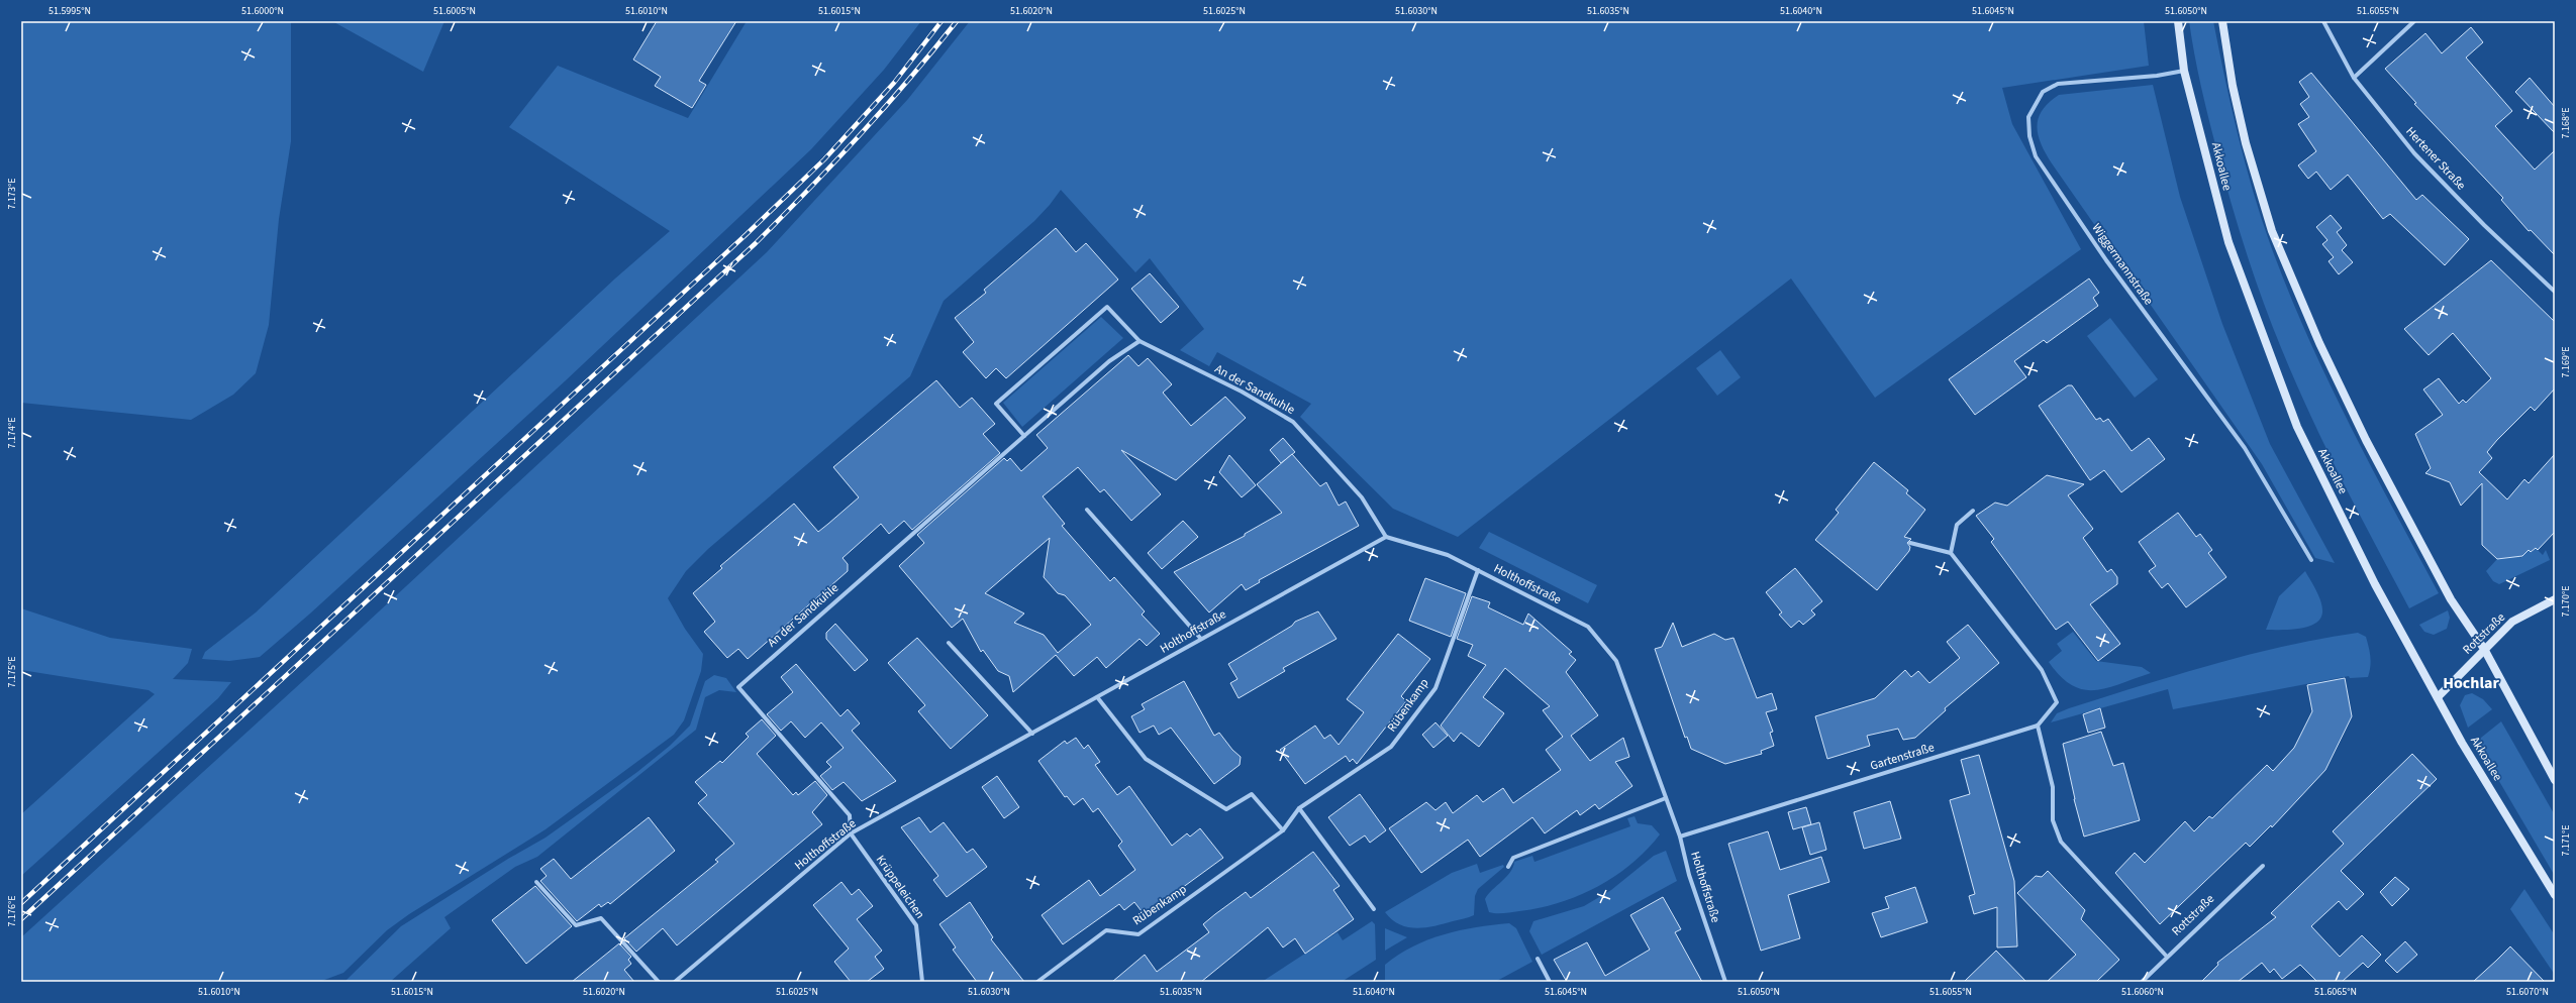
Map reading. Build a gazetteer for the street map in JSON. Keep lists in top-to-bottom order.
{
  "streets": {
    "main road": ["Akkoallee", "Rottstraße"],
    "street": [
      "Hertener Straße",
      "Wiggermannstraße",
      "An der Sandkuhle",
      "Holthoffstraße",
      "Rübenkamp",
      "Gartenstraße",
      "Krüppeleichen"
    ]
  },
  "crossings": [
    ["Akkoallee", "Wiggermannstraße"],
    ["Akkoallee", "Rottstraße"],
    ["An der Sandkuhle", "Holthoffstraße"],
    ["An der Sandkuhle", "Krüppeleichen"],
    ["Holthoffstraße", "Rübenkamp"],
    ["Holthoffstraße", "Gartenstraße"],
    ["Holthoffstraße", "Krüppeleichen"]
  ],
  "districts": ["Hochlar"],
  "coordinates": [
    "51.5995°N",
    "51.6000°N",
    "51.6005°N",
    "51.6010°N",
    "51.6015°N",
    "51.6020°N",
    "51.6025°N",
    "51.6030°N",
    "51.6035°N",
    "51.6040°N",
    "51.6045°N",
    "51.6050°N",
    "51.6055°N",
    "7.168°E",
    "7.173°E",
    "7.169°E",
    "7.174°E",
    "7.170°E",
    "7.175°E",
    "7.171°E",
    "7.176°E",
    "51.6060°N",
    "51.6065°N",
    "51.6070°N"
  ]
}
